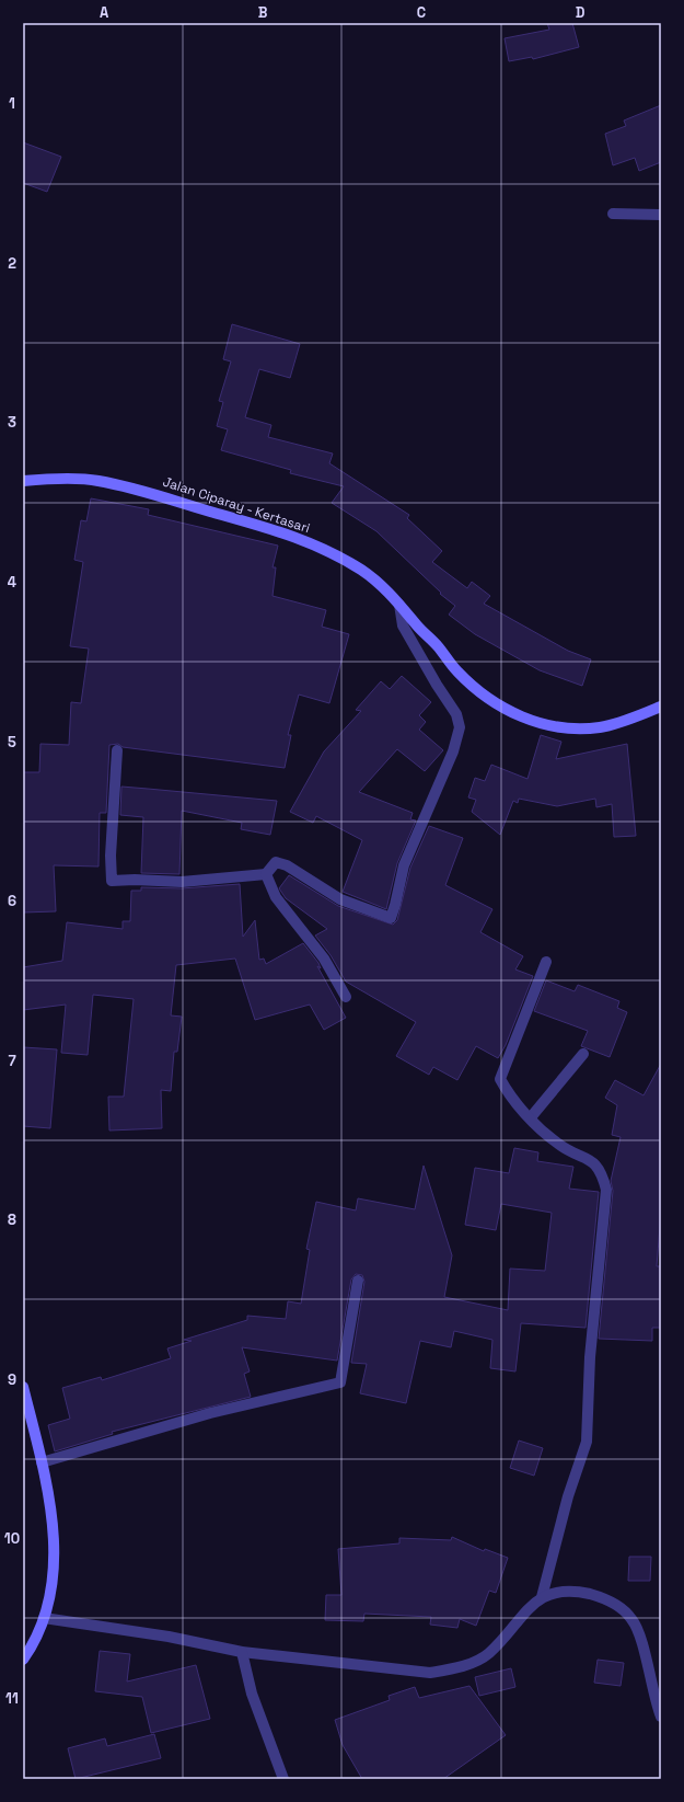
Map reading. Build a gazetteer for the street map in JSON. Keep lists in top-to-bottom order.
{
  "streets": {
    "main road": ["Jalan Ciparay - Kertasari"]
  },
  "grid": {
    "columns": [
      "A",
      "B",
      "C",
      "D"
    ],
    "rows": [
      "1",
      "2",
      "3",
      "4",
      "5",
      "6",
      "7",
      "8",
      "9",
      "10",
      "11"
    ]
  }
}
